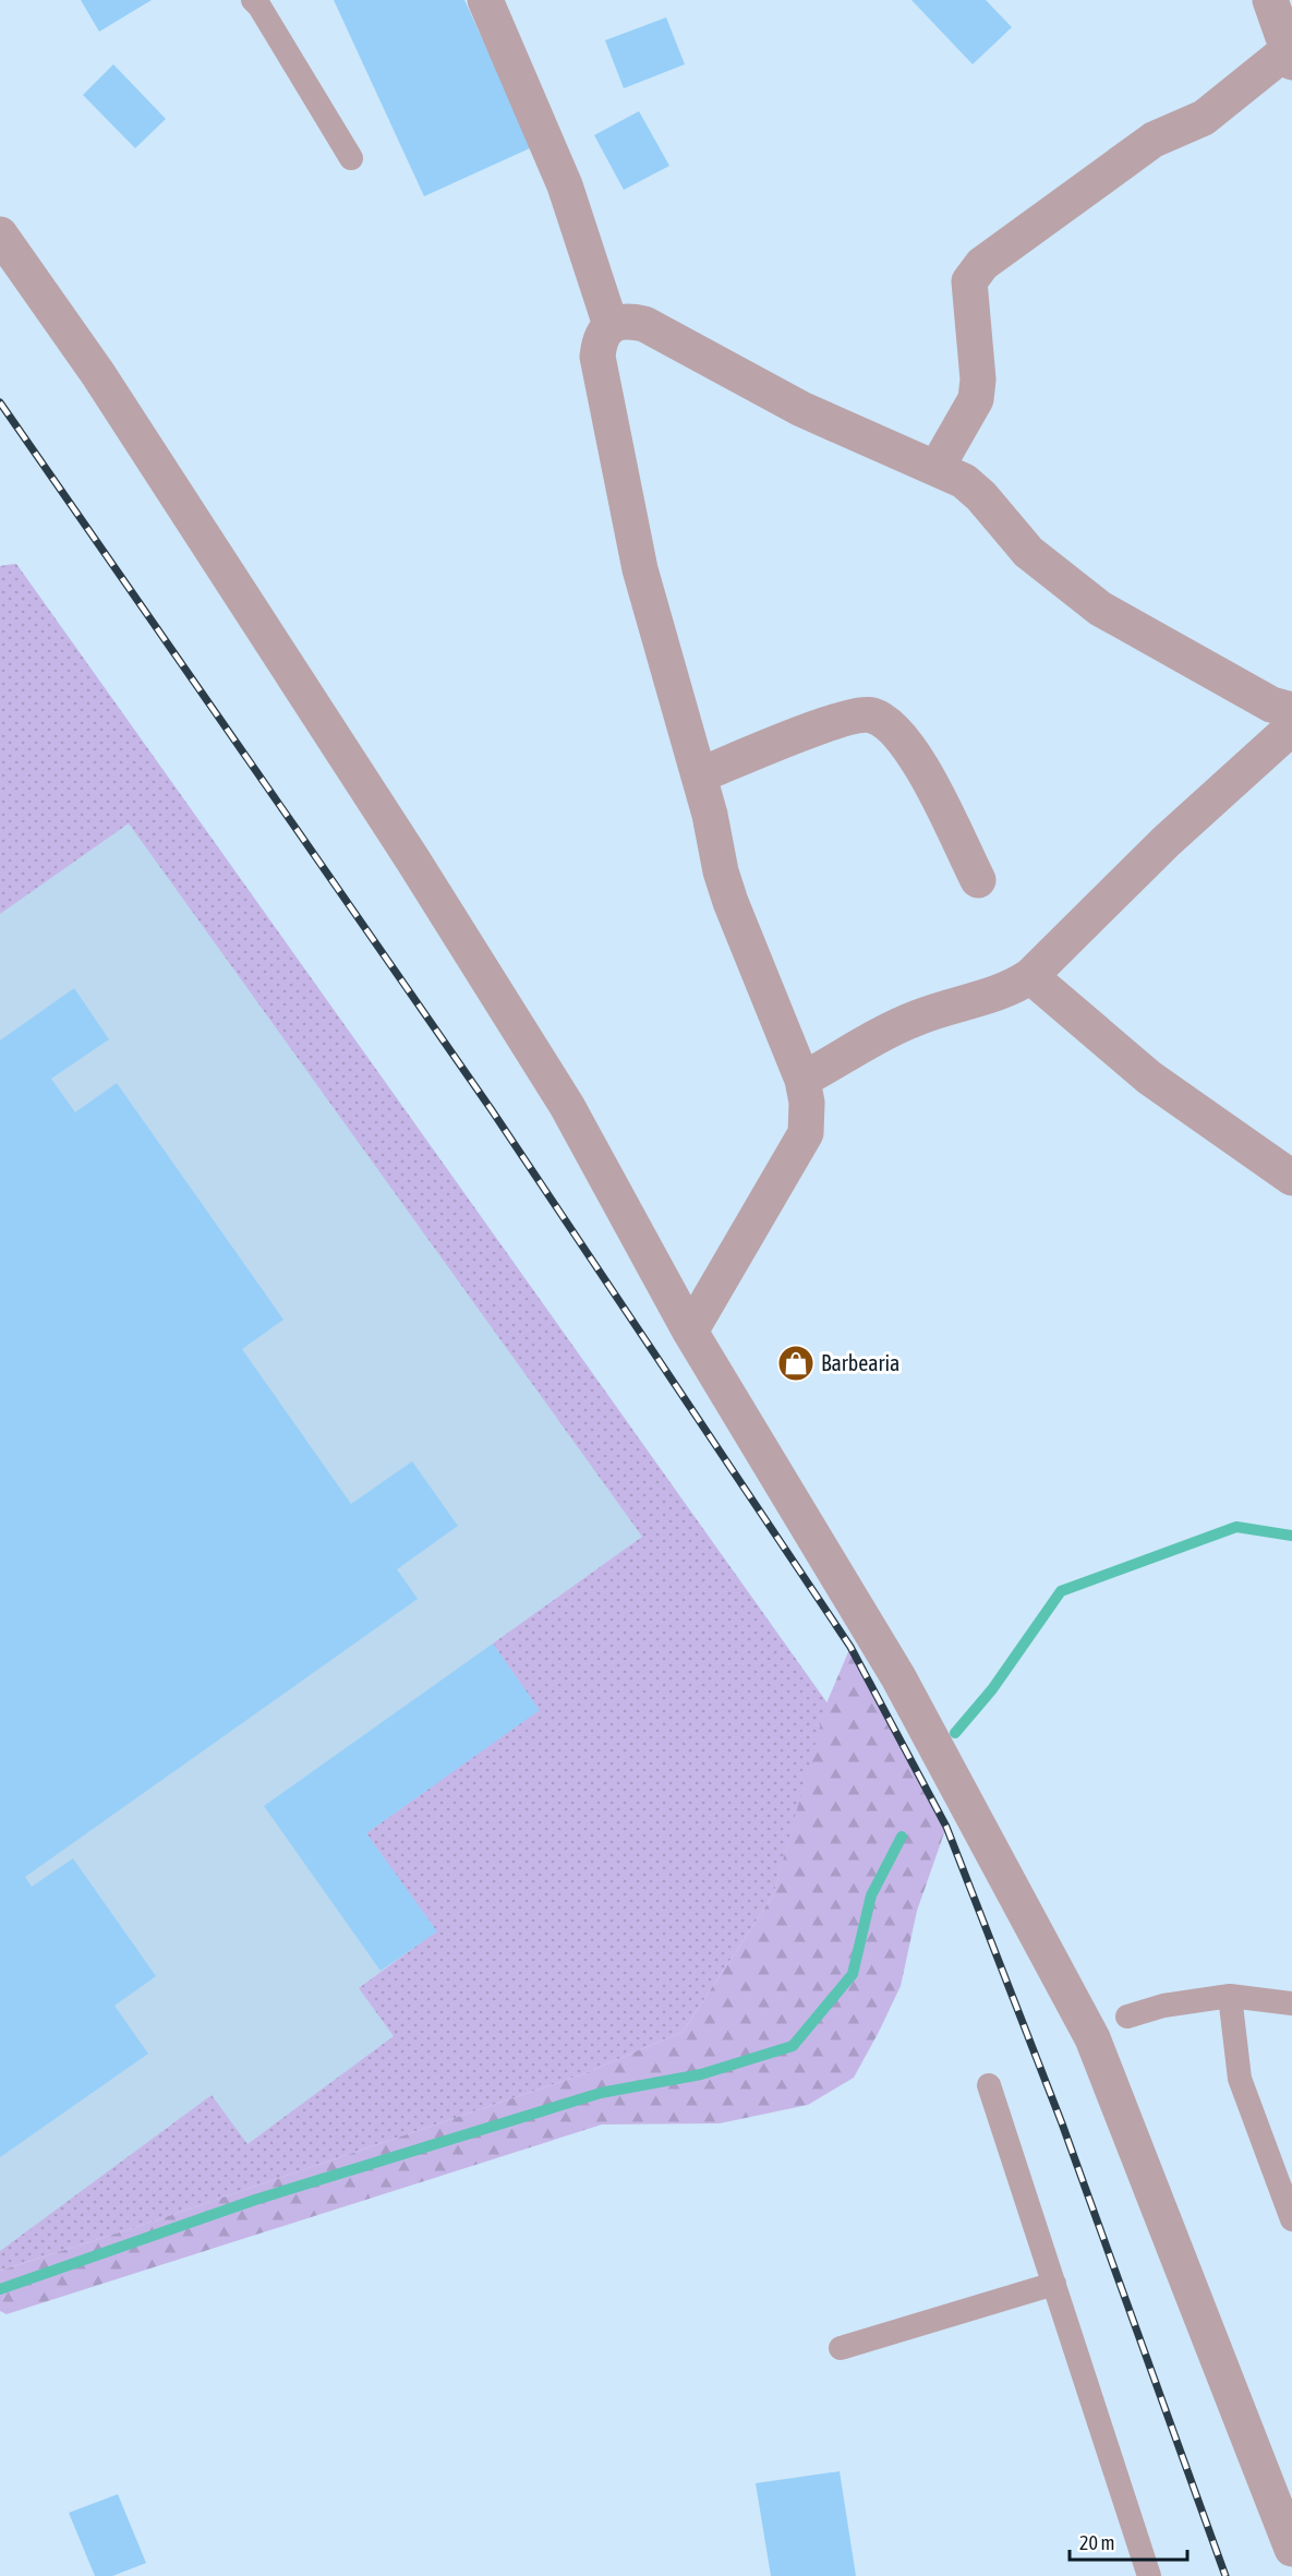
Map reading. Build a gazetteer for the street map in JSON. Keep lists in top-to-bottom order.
{
  "places": {
    "shop": ["Barbearia"]
  },
  "scale_bar": "20 m"
}
